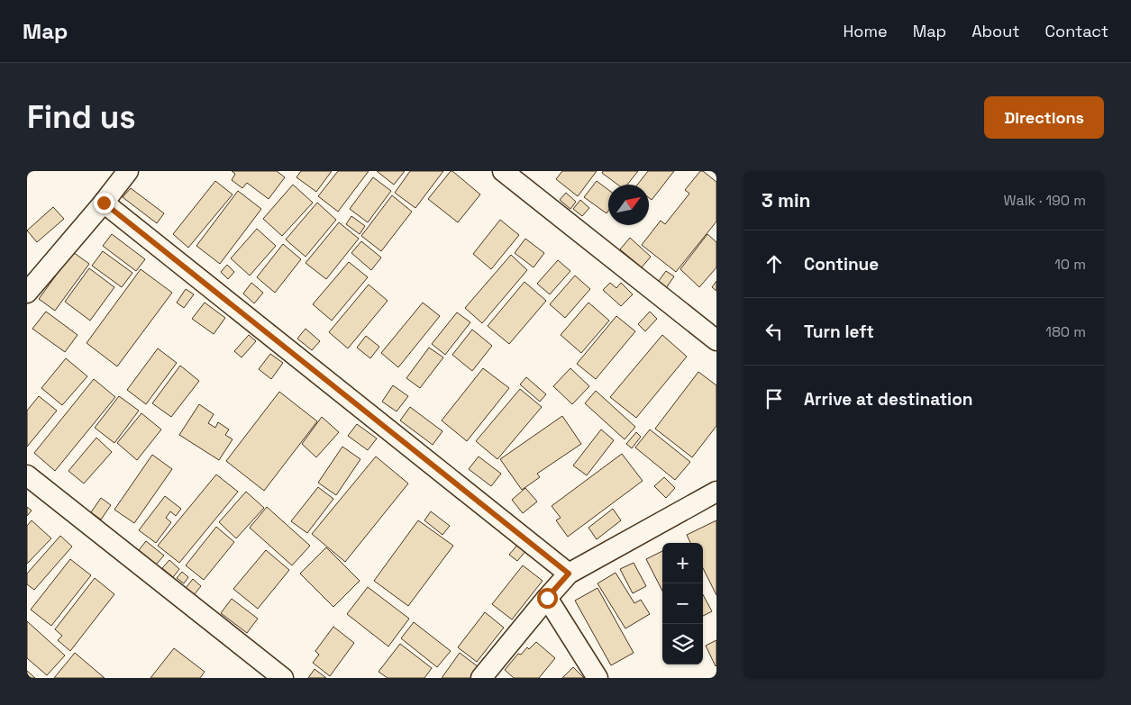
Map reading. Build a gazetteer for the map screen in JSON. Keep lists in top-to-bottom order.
{
  "north": "top right",
  "page": {
    "header": "Map",
    "nav": [
      "Home",
      "Map",
      "About",
      "Contact"
    ],
    "buttons": "Directions",
    "title": "Find us",
    "heading": ["3 min", "Walk · 190 m"],
    "list": [
      ["Continue", "10 m"],
      ["Turn left", "180 m"],
      "Arrive at destination"
    ],
    "map_buttons": ["+", "−"]
  }
}
